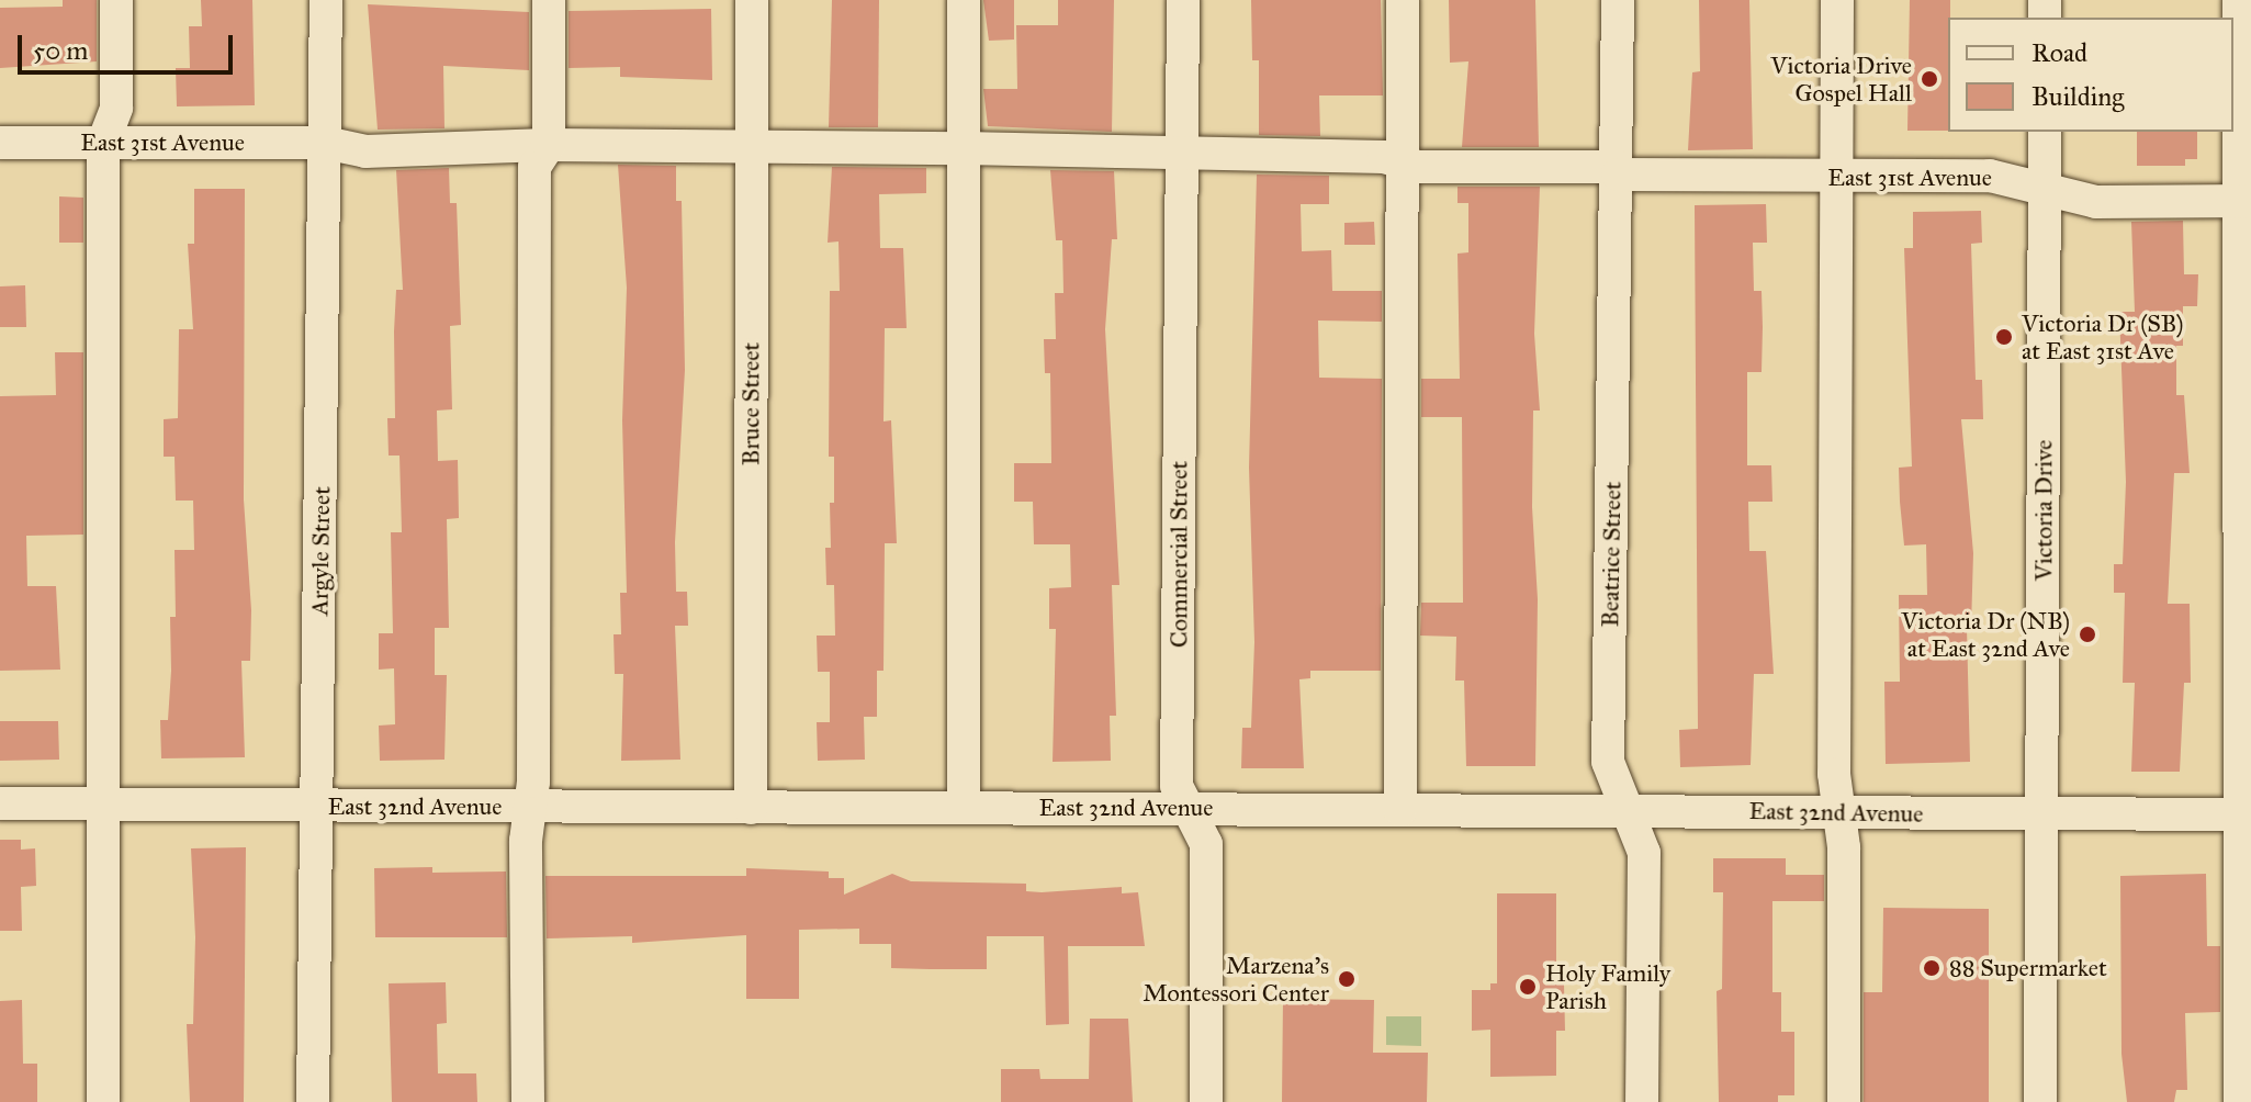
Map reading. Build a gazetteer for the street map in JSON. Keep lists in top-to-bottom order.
{
  "streets": {
    "street": [
      "East 31st Avenue",
      "Bruce Street",
      "Victoria Drive",
      "Argyle Street",
      "Commercial Street",
      "Beatrice Street",
      "East 32nd Avenue"
    ]
  },
  "crossings": [
    ["East 31st Avenue", "Bruce Street"],
    ["East 31st Avenue", "Victoria Drive"],
    ["East 31st Avenue", "Argyle Street"],
    ["East 31st Avenue", "Commercial Street"],
    ["East 31st Avenue", "Beatrice Street"],
    ["Bruce Street", "East 32nd Avenue"],
    ["Victoria Drive", "East 32nd Avenue"],
    ["Argyle Street", "East 32nd Avenue"],
    ["Commercial Street", "East 32nd Avenue"],
    ["Beatrice Street", "East 32nd Avenue"]
  ],
  "places": [
    "Victoria Drive Gospel Hall",
    "Victoria Dr (SB) at East 31st Ave",
    "Victoria Dr (NB) at East 32nd Ave",
    "88 Supermarket",
    "Marzena's Montessori Center",
    "Holy Family Parish"
  ],
  "legend": ["Road", "Building"],
  "scale_bar": "50 m"
}
